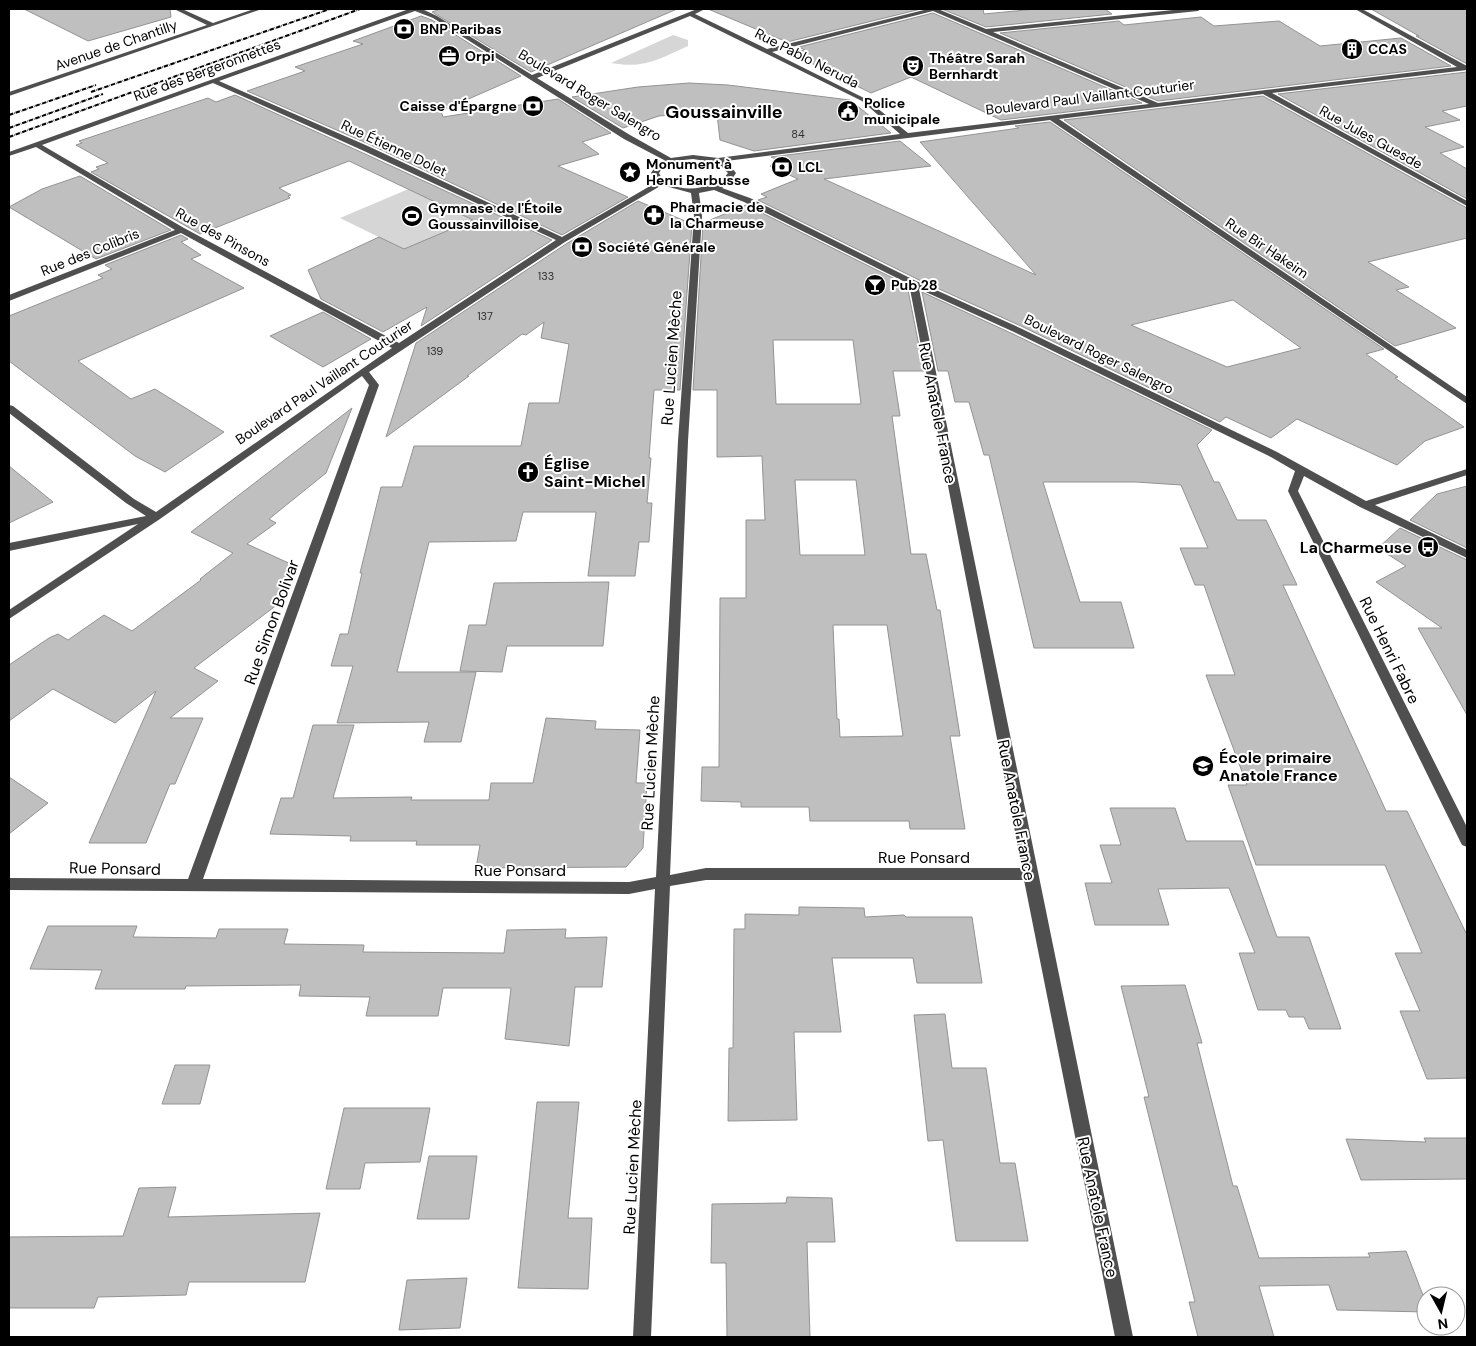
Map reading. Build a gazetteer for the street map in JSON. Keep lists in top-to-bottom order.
{
  "streets": {
    "street": [
      "Avenue de Chantilly",
      "Rue Pablo Neruda",
      "Rue des Bergeronnettes",
      "Boulevard Roger Salengro",
      "Boulevard Paul Vaillant Couturier",
      "Rue Jules Guesde",
      "Rue Étienne Dolet",
      "Rue des Pinsons",
      "Rue Bir Hakeim",
      "Rue des Colibris",
      "Rue Lucien Mèche",
      "Rue Anatole France",
      "Rue Simon Bolivar",
      "Rue Henri Fabre",
      "Rue Ponsard"
    ]
  },
  "crossings": [
    ["Rue Pablo Neruda", "Boulevard Paul Vaillant Couturier"],
    ["Rue des Bergeronnettes", "Boulevard Roger Salengro"],
    ["Rue des Bergeronnettes", "Rue Étienne Dolet"],
    ["Rue des Bergeronnettes", "Rue des Pinsons"],
    ["Boulevard Roger Salengro", "Boulevard Paul Vaillant Couturier"],
    ["Boulevard Roger Salengro", "Rue Anatole France"],
    ["Boulevard Roger Salengro", "Rue Henri Fabre"],
    ["Boulevard Paul Vaillant Couturier", "Rue Jules Guesde"],
    ["Boulevard Paul Vaillant Couturier", "Rue Étienne Dolet"],
    ["Boulevard Paul Vaillant Couturier", "Rue des Pinsons"],
    ["Boulevard Paul Vaillant Couturier", "Rue Bir Hakeim"],
    ["Boulevard Paul Vaillant Couturier", "Rue Simon Bolivar"],
    ["Rue des Pinsons", "Rue des Colibris"],
    ["Rue Lucien Mèche", "Rue Ponsard"],
    ["Rue Anatole France", "Rue Ponsard"],
    ["Rue Simon Bolivar", "Rue Ponsard"]
  ],
  "districts": ["Goussainville"],
  "places": {
    "bank": [
      "BNP Paribas",
      "Caisse d'Épargne",
      "LCL",
      "Société Générale"
    ],
    "building": ["CCAS"],
    "office": ["Orpi"],
    "theatre": ["Théâtre Sarah Bernhardt"],
    "public building": ["Police municipale"],
    "place": ["Monument à Henri Barbusse"],
    "pharmacy": ["Pharmacie de la Charmeuse"],
    "sports": ["Gymnase de l'Étoile Goussainvilloise"],
    "bar": ["Pub 28"],
    "church": ["Église Saint-Michel"],
    "bus stop": ["La Charmeuse"],
    "school or university": ["École primaire Anatole France"]
  },
  "house_numbers": [
    "84",
    "133",
    "137",
    "139"
  ],
  "north": "bottom"
}
